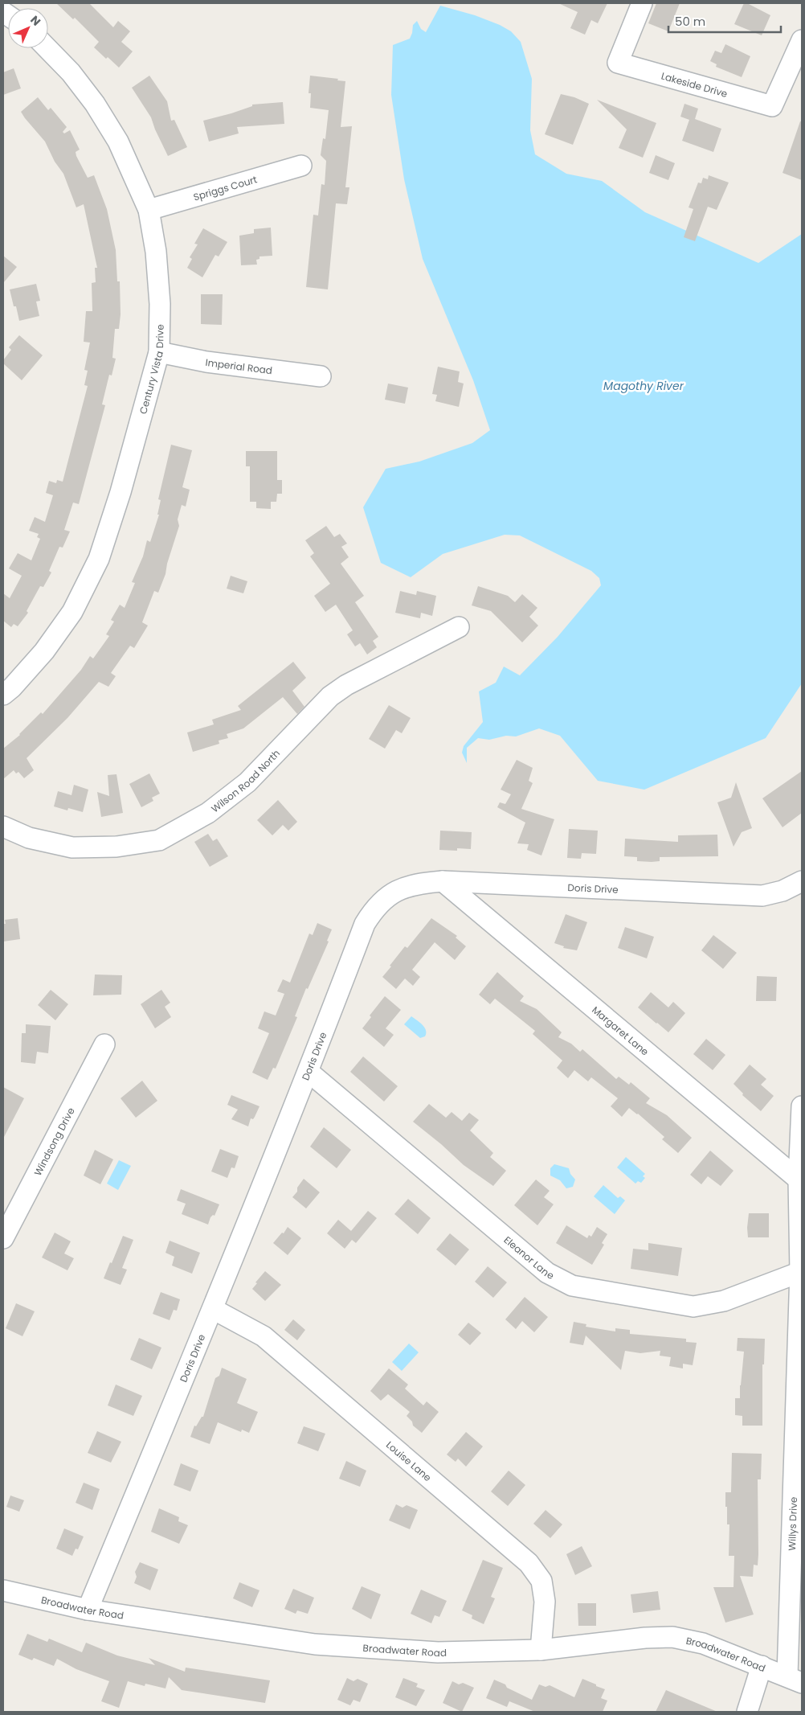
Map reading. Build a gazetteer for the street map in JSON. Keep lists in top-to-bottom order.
{
  "streets": {
    "street": [
      "Lakeside Drive",
      "Spriggs Court",
      "Imperial Road",
      "Century Vista Drive",
      "Wilson Road North",
      "Doris Drive",
      "Margaret Lane",
      "Windsong Drive",
      "Eleanor Lane",
      "Louise Lane",
      "Willys Drive",
      "Broadwater Road"
    ]
  },
  "crossings": [
    ["Spriggs Court", "Century Vista Drive"],
    ["Imperial Road", "Century Vista Drive"],
    ["Doris Drive", "Margaret Lane"],
    ["Doris Drive", "Eleanor Lane"],
    ["Doris Drive", "Louise Lane"],
    ["Doris Drive", "Broadwater Road"],
    ["Margaret Lane", "Willys Drive"],
    ["Eleanor Lane", "Willys Drive"],
    ["Louise Lane", "Broadwater Road"],
    ["Willys Drive", "Broadwater Road"]
  ],
  "water": ["Magothy River"],
  "scale_bar": "50 m",
  "north": "top right"
}
